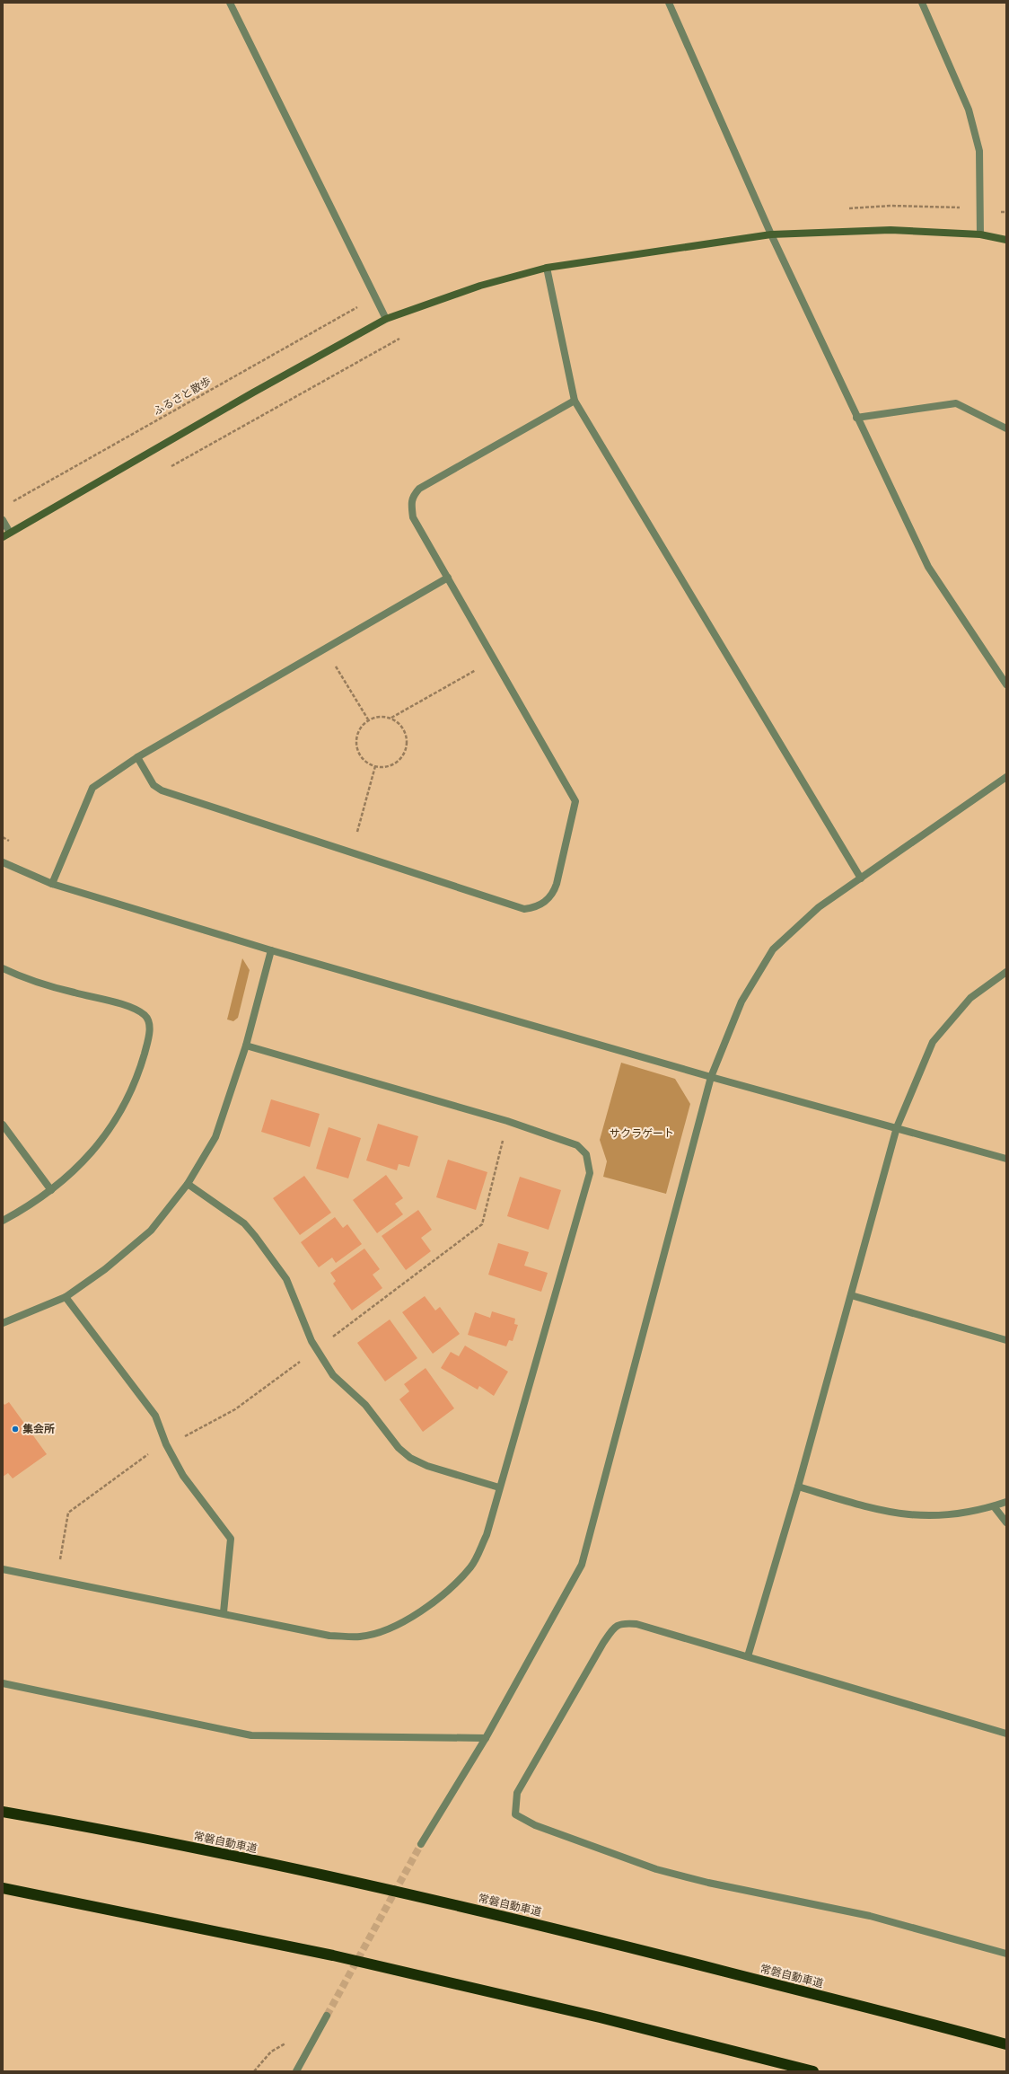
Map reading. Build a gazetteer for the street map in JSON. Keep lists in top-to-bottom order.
{
  "streets": {
    "highway": ["常磐自動車道"],
    "path": ["ふるさと散歩"]
  },
  "parks": ["サクラゲート"],
  "places": ["集会所"]
}
